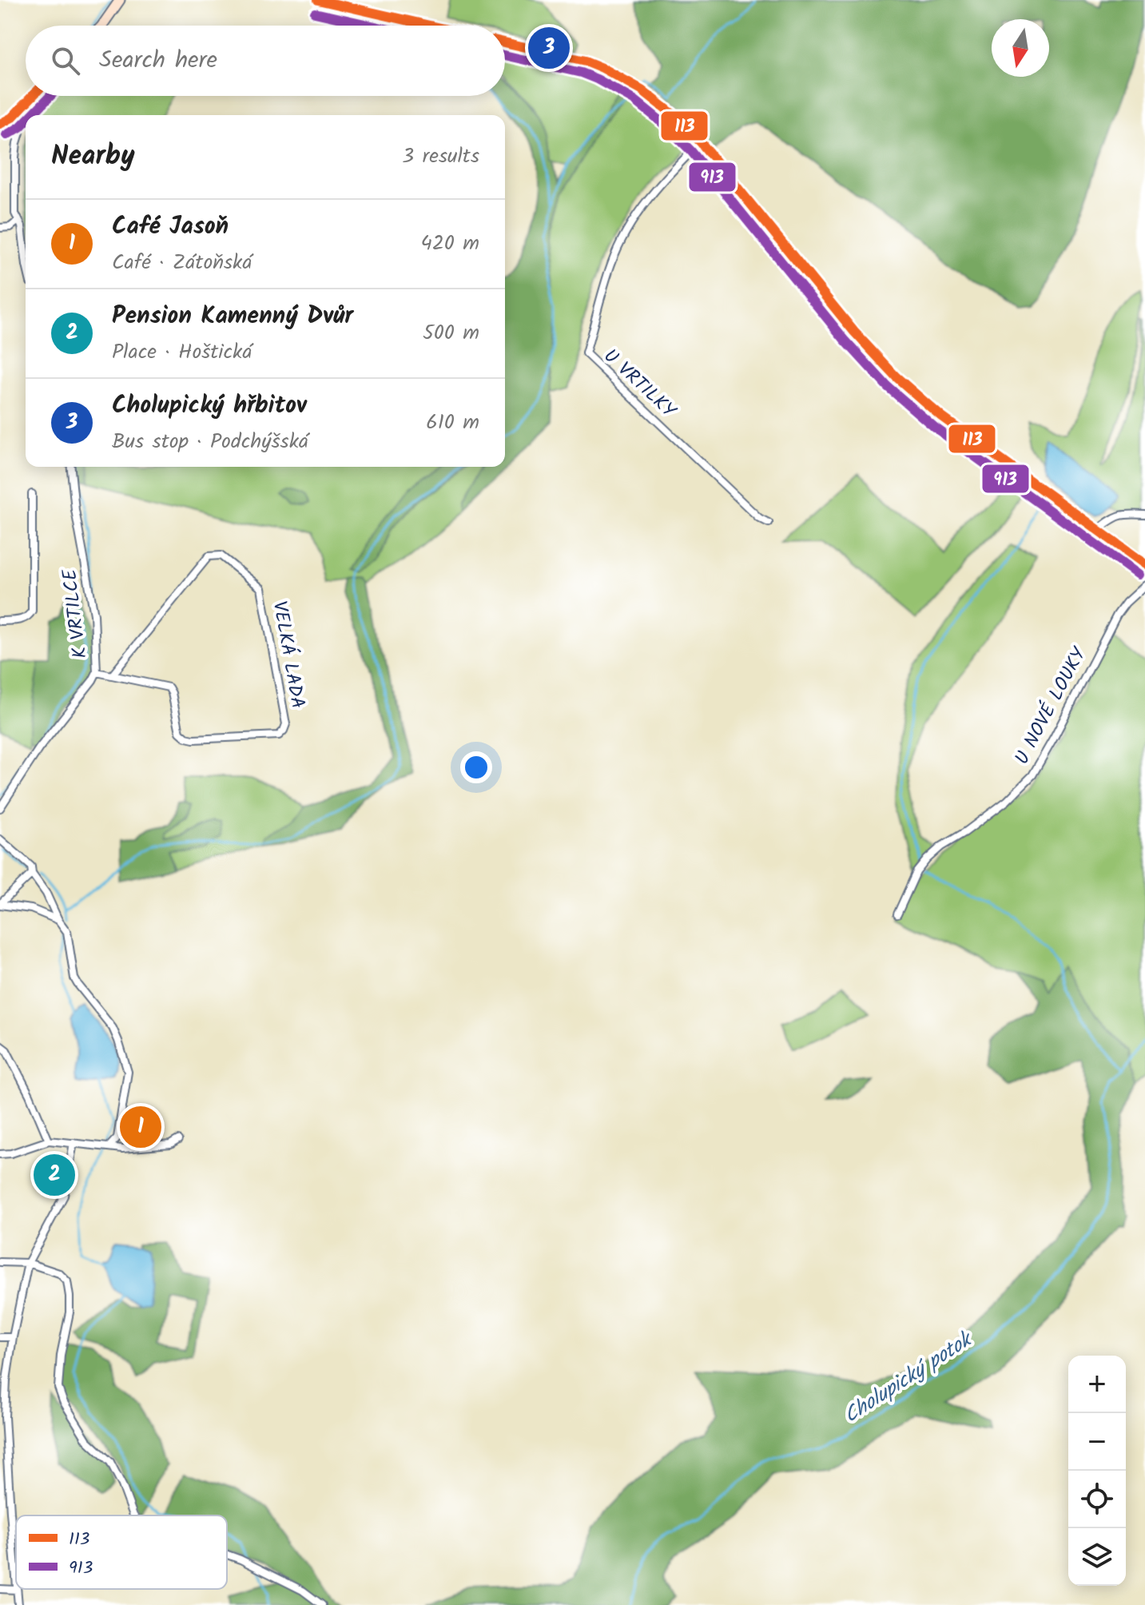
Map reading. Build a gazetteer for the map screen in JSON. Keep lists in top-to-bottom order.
{
  "streets": {
    "street": [
      "U VRTILKY",
      "K VRTILCE",
      "VELKÁ LADA",
      "U NOVÉ LOUKY"
    ]
  },
  "crossings": [
    ["K VRTILCE", "VELKÁ LADA"]
  ],
  "water": ["Cholupický potok"],
  "lines": ["transit line 113", "transit line 913"],
  "legend": ["113", "913"],
  "north": "bottom",
  "page": {
    "pins": ["3", "1", "2"],
    "search": "Search here",
    "heading": ["Nearby", "3 results"],
    "list": [
      {
        "mark": "1",
        "name": "Café Jasoň",
        "note": "Café · Zátoňská",
        "value": "420 m"
      },
      {
        "mark": "2",
        "name": "Pension Kamenný Dvůr",
        "note": "Place · Hoštická",
        "value": "500 m"
      },
      {
        "mark": "3",
        "name": "Cholupický hřbitov",
        "note": "Bus stop · Podchýšská",
        "value": "610 m"
      }
    ],
    "map_buttons": ["+", "−"]
  }
}
